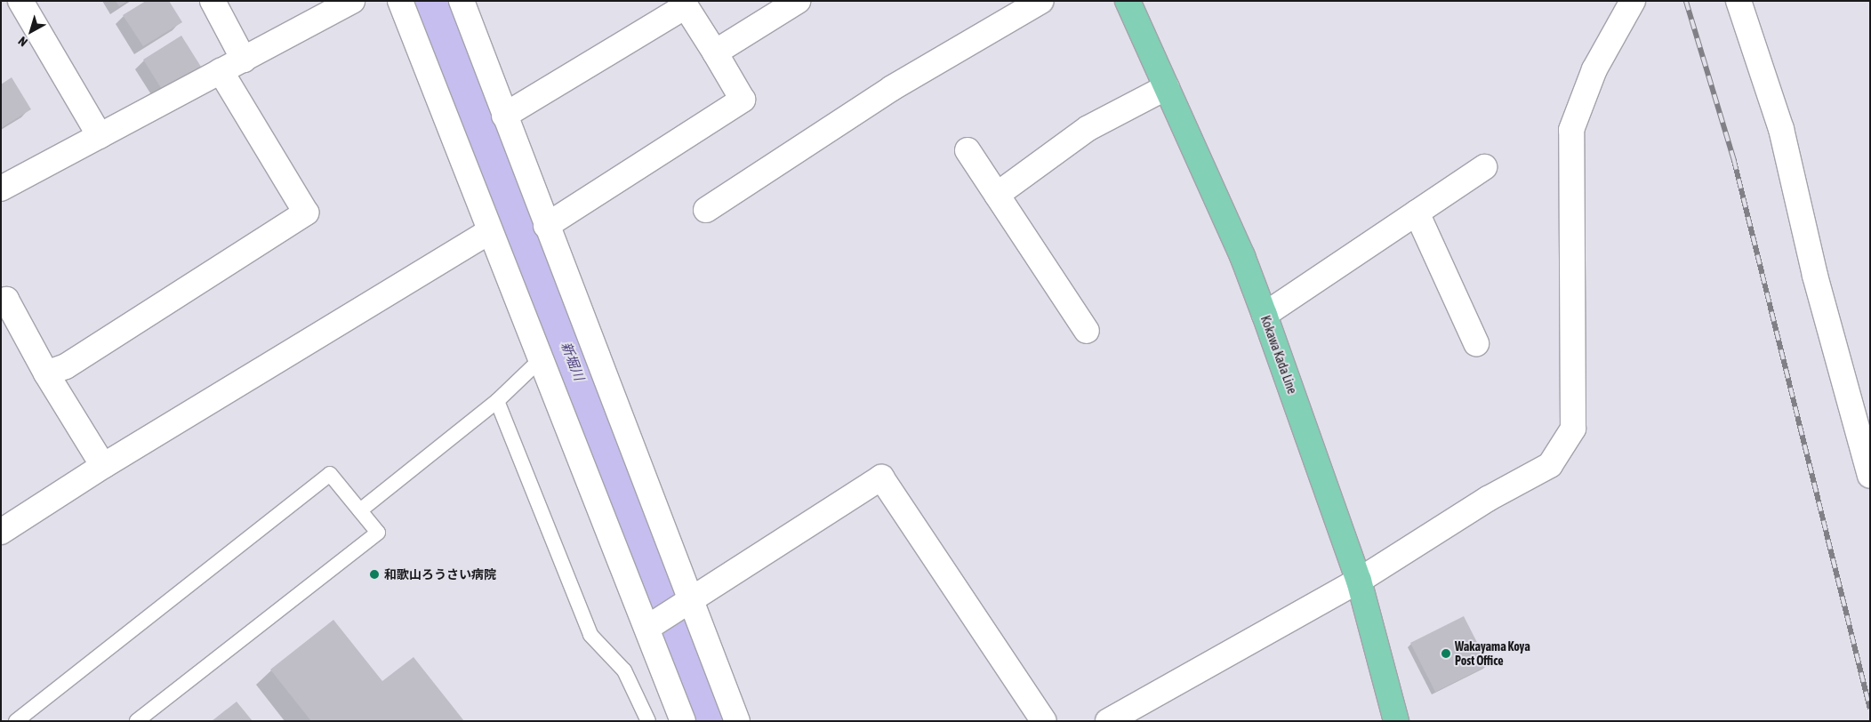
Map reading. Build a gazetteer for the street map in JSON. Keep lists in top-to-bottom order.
{
  "streets": {
    "main road": ["Kokawa Kada Line"]
  },
  "water": ["新堀川"],
  "places": ["和歌山ろうさい病院", "Wakayama Koya Post Office"],
  "north": "bottom left"
}
